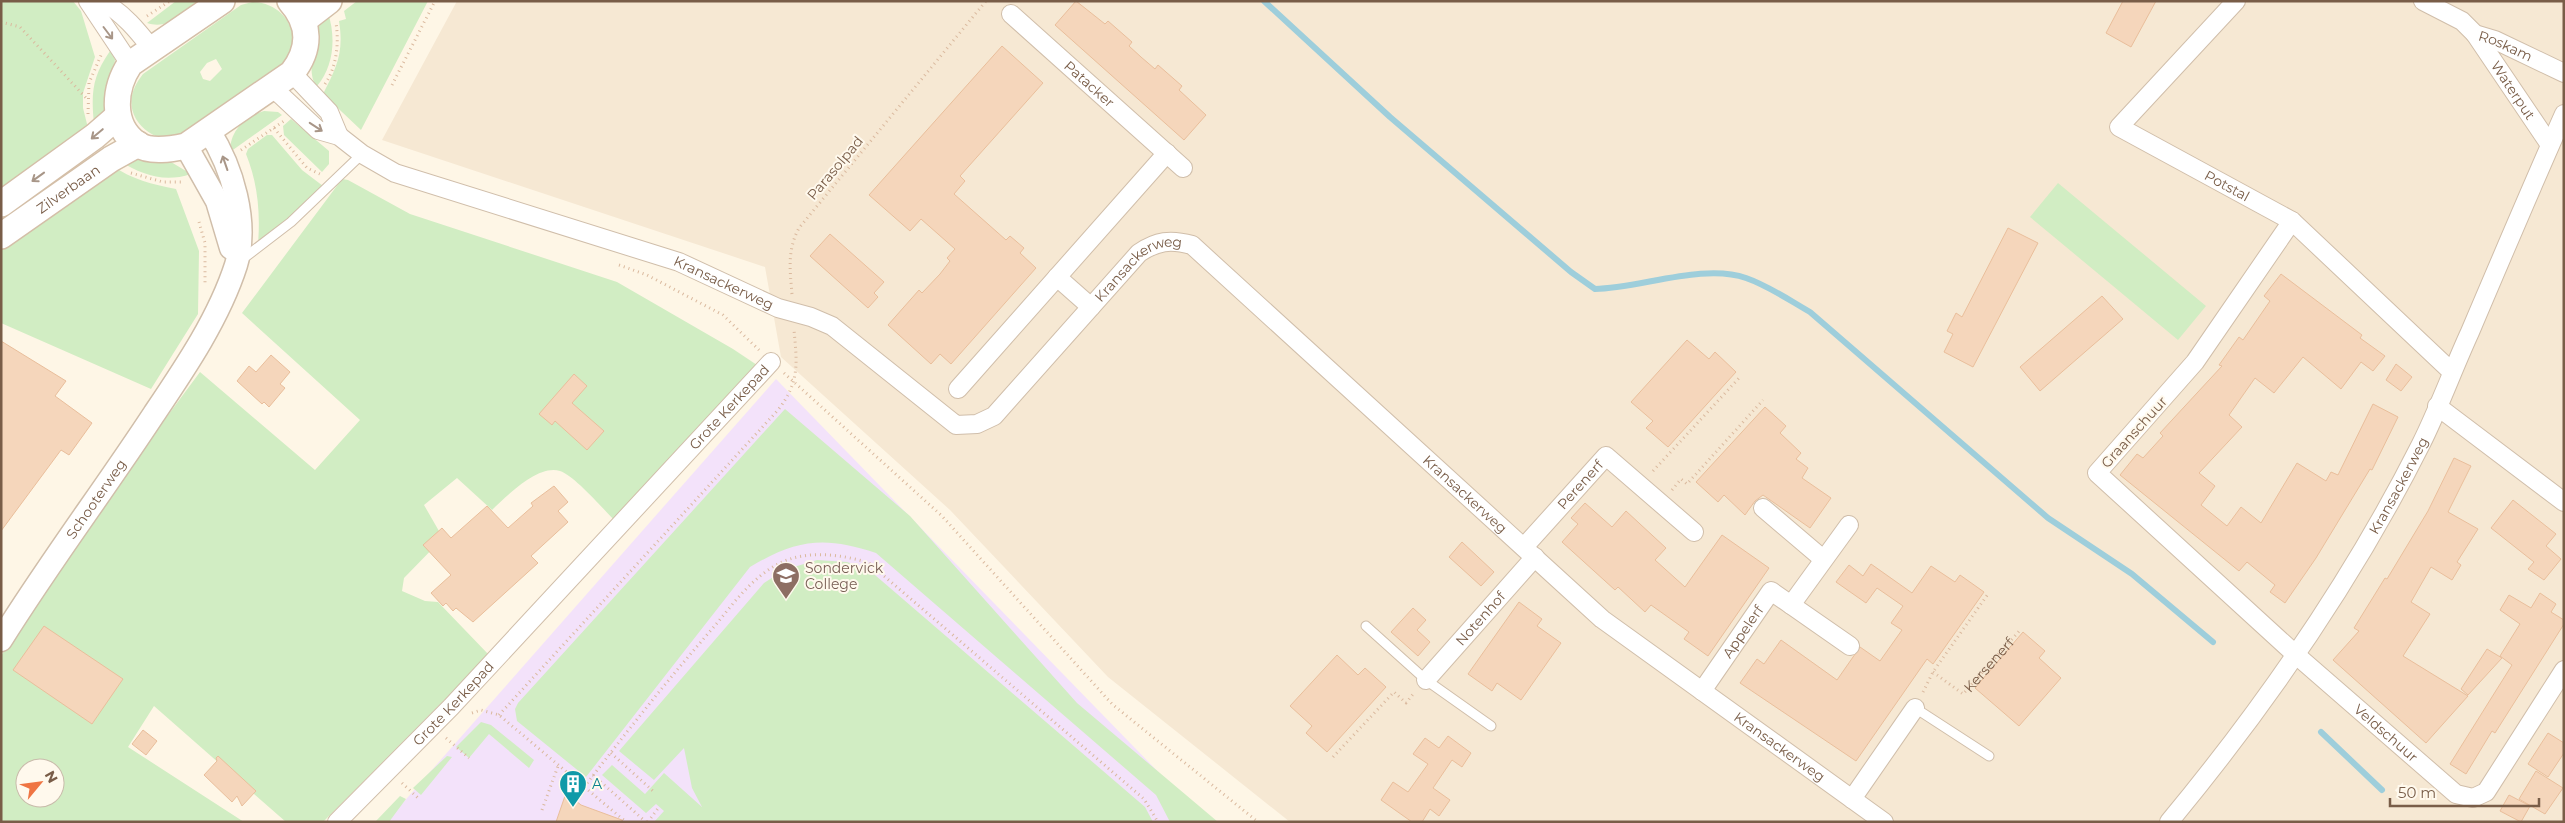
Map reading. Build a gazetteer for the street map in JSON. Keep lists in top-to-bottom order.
{
  "streets": {
    "main road": ["Zilverbaan"],
    "street": [
      "Roskam",
      "Patacker",
      "Waterput",
      "Potstal",
      "Kransackerweg",
      "Grote Kerkepad",
      "Graanschuur",
      "Perenerf",
      "Schooterweg",
      "Notenhof",
      "Appelerf",
      "Veldschuur"
    ],
    "path": ["Parasolpad", "Kersenerf"]
  },
  "crossings": [
    ["Roskam", "Waterput"],
    ["Waterput", "Kransackerweg"],
    ["Parasolpad", "Kransackerweg"],
    ["Potstal", "Kransackerweg"],
    ["Potstal", "Graanschuur"],
    ["Kransackerweg", "Graanschuur"],
    ["Kransackerweg", "Perenerf"],
    ["Kransackerweg", "Notenhof"],
    ["Kransackerweg", "Appelerf"],
    ["Kransackerweg", "Veldschuur"],
    ["Graanschuur", "Veldschuur"],
    ["Perenerf", "Notenhof"]
  ],
  "places": {
    "school or university": ["Sondervick College"],
    "building": ["A"]
  },
  "scale_bar": "50 m",
  "north": "top right"
}
